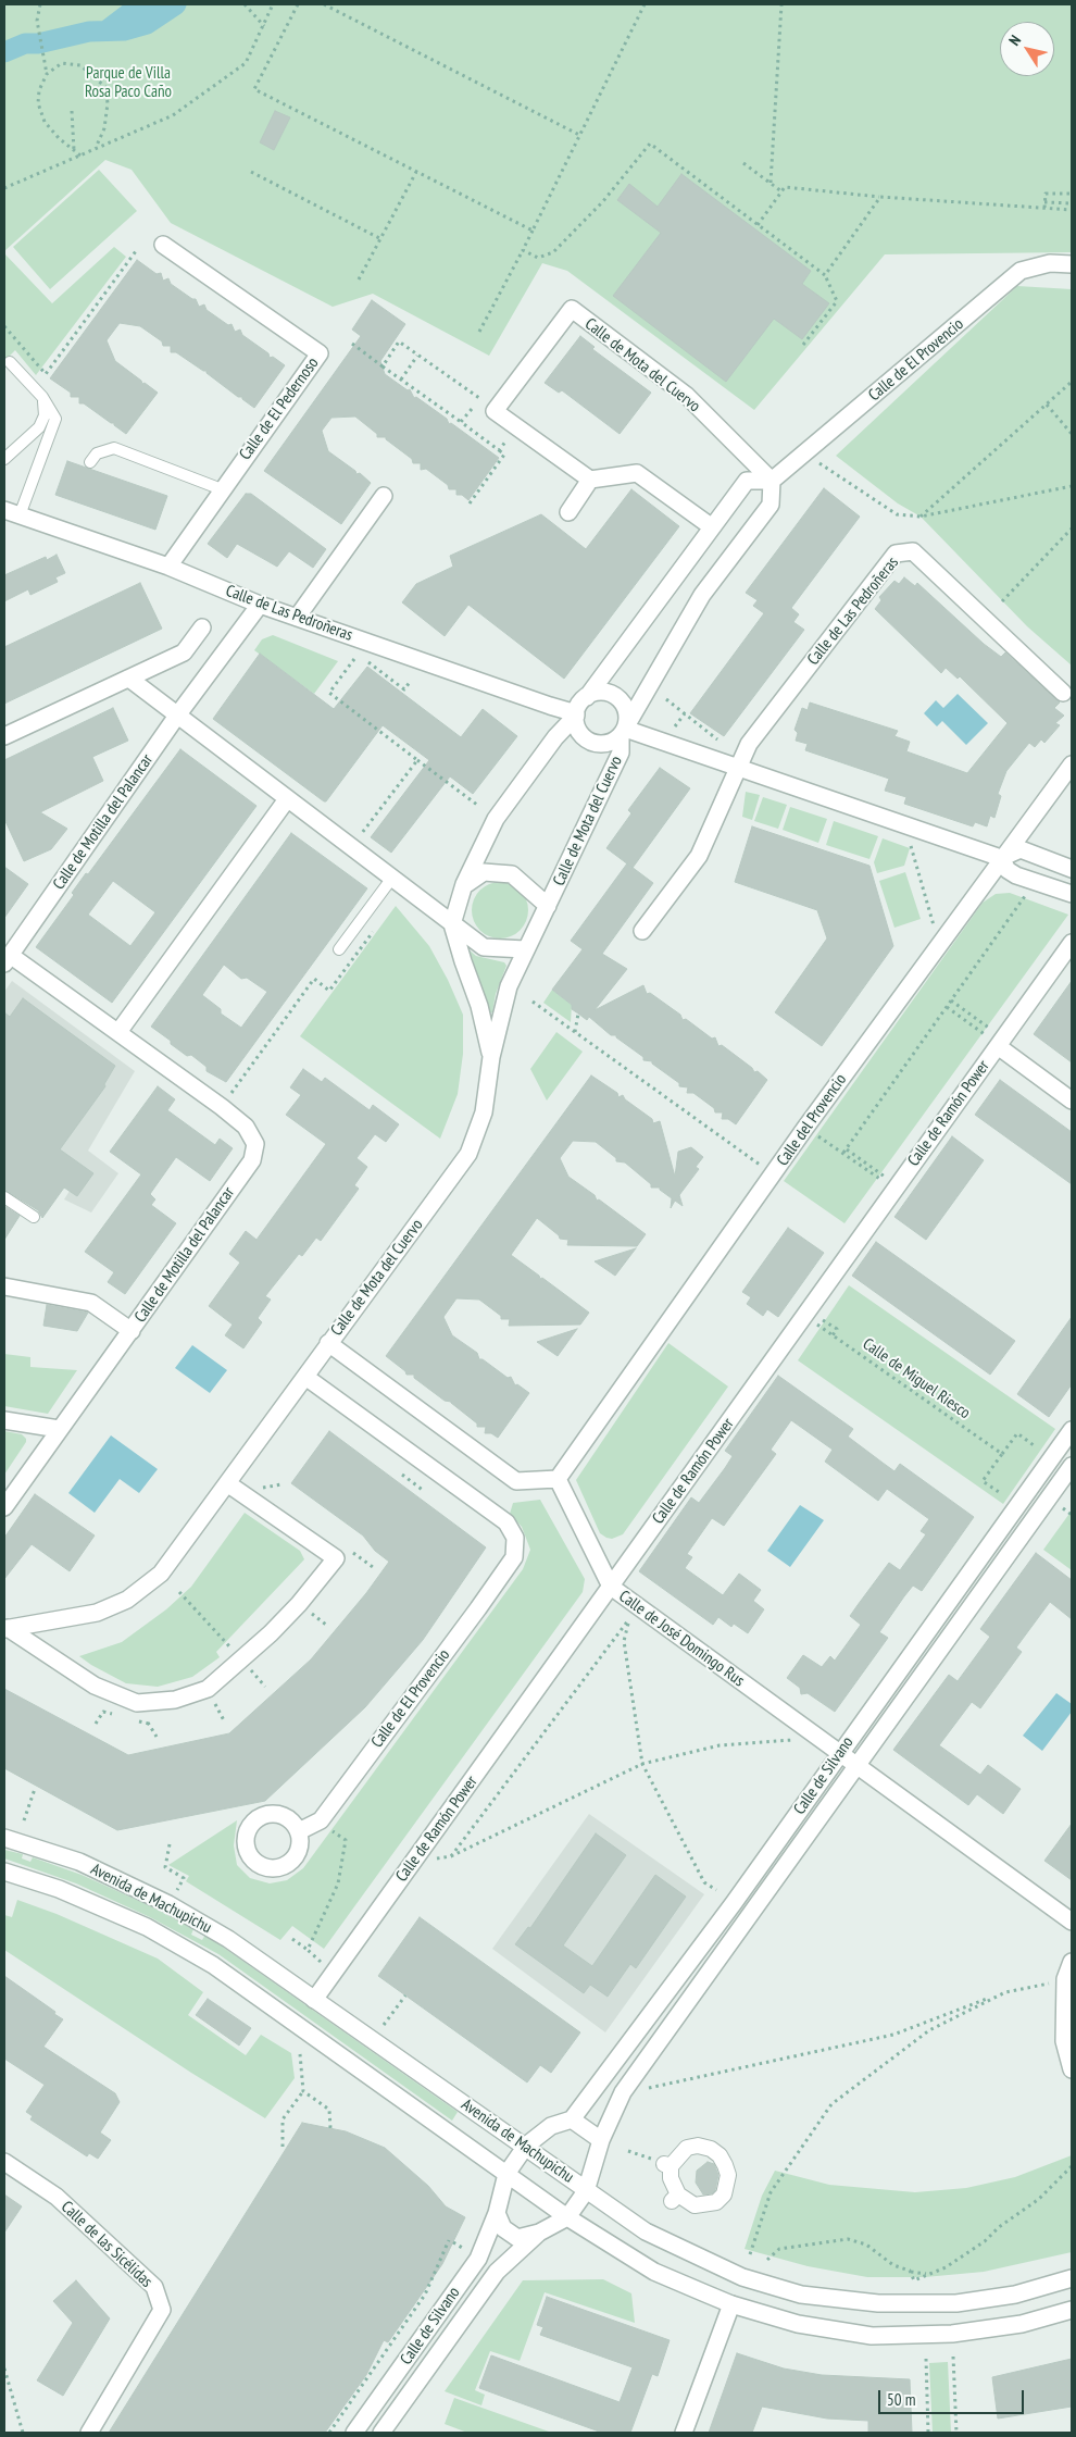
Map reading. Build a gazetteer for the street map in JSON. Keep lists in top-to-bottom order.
{
  "streets": {
    "street": [
      "Calle de El Provencio",
      "Calle de Mota del Cuervo",
      "Calle de El Pedernoso",
      "Calle de Las Pedroñeras",
      "Calle de Motilla del Palancar",
      "Calle de Ramón Power",
      "Calle del Provencio",
      "Calle de José Domingo Rus",
      "Calle de Silvano",
      "Avenida de Machupichu",
      "Calle de las Sicélidas"
    ],
    "path": ["Calle de Miguel Riesco"]
  },
  "crossings": [
    ["Calle de El Provencio", "Calle de Mota del Cuervo"],
    ["Calle de Mota del Cuervo", "Calle de Las Pedroñeras"],
    ["Calle de El Pedernoso", "Calle de Las Pedroñeras"],
    ["Calle de Las Pedroñeras", "Calle de Motilla del Palancar"],
    ["Calle de Ramón Power", "Calle de José Domingo Rus"],
    ["Calle de Ramón Power", "Avenida de Machupichu"],
    ["Calle del Provencio", "Calle de José Domingo Rus"],
    ["Calle de José Domingo Rus", "Calle de Silvano"],
    ["Calle de Silvano", "Avenida de Machupichu"]
  ],
  "parks": ["Parque de Villa Rosa Paco Caño"],
  "scale_bar": "50 m",
  "north": "top left"
}
